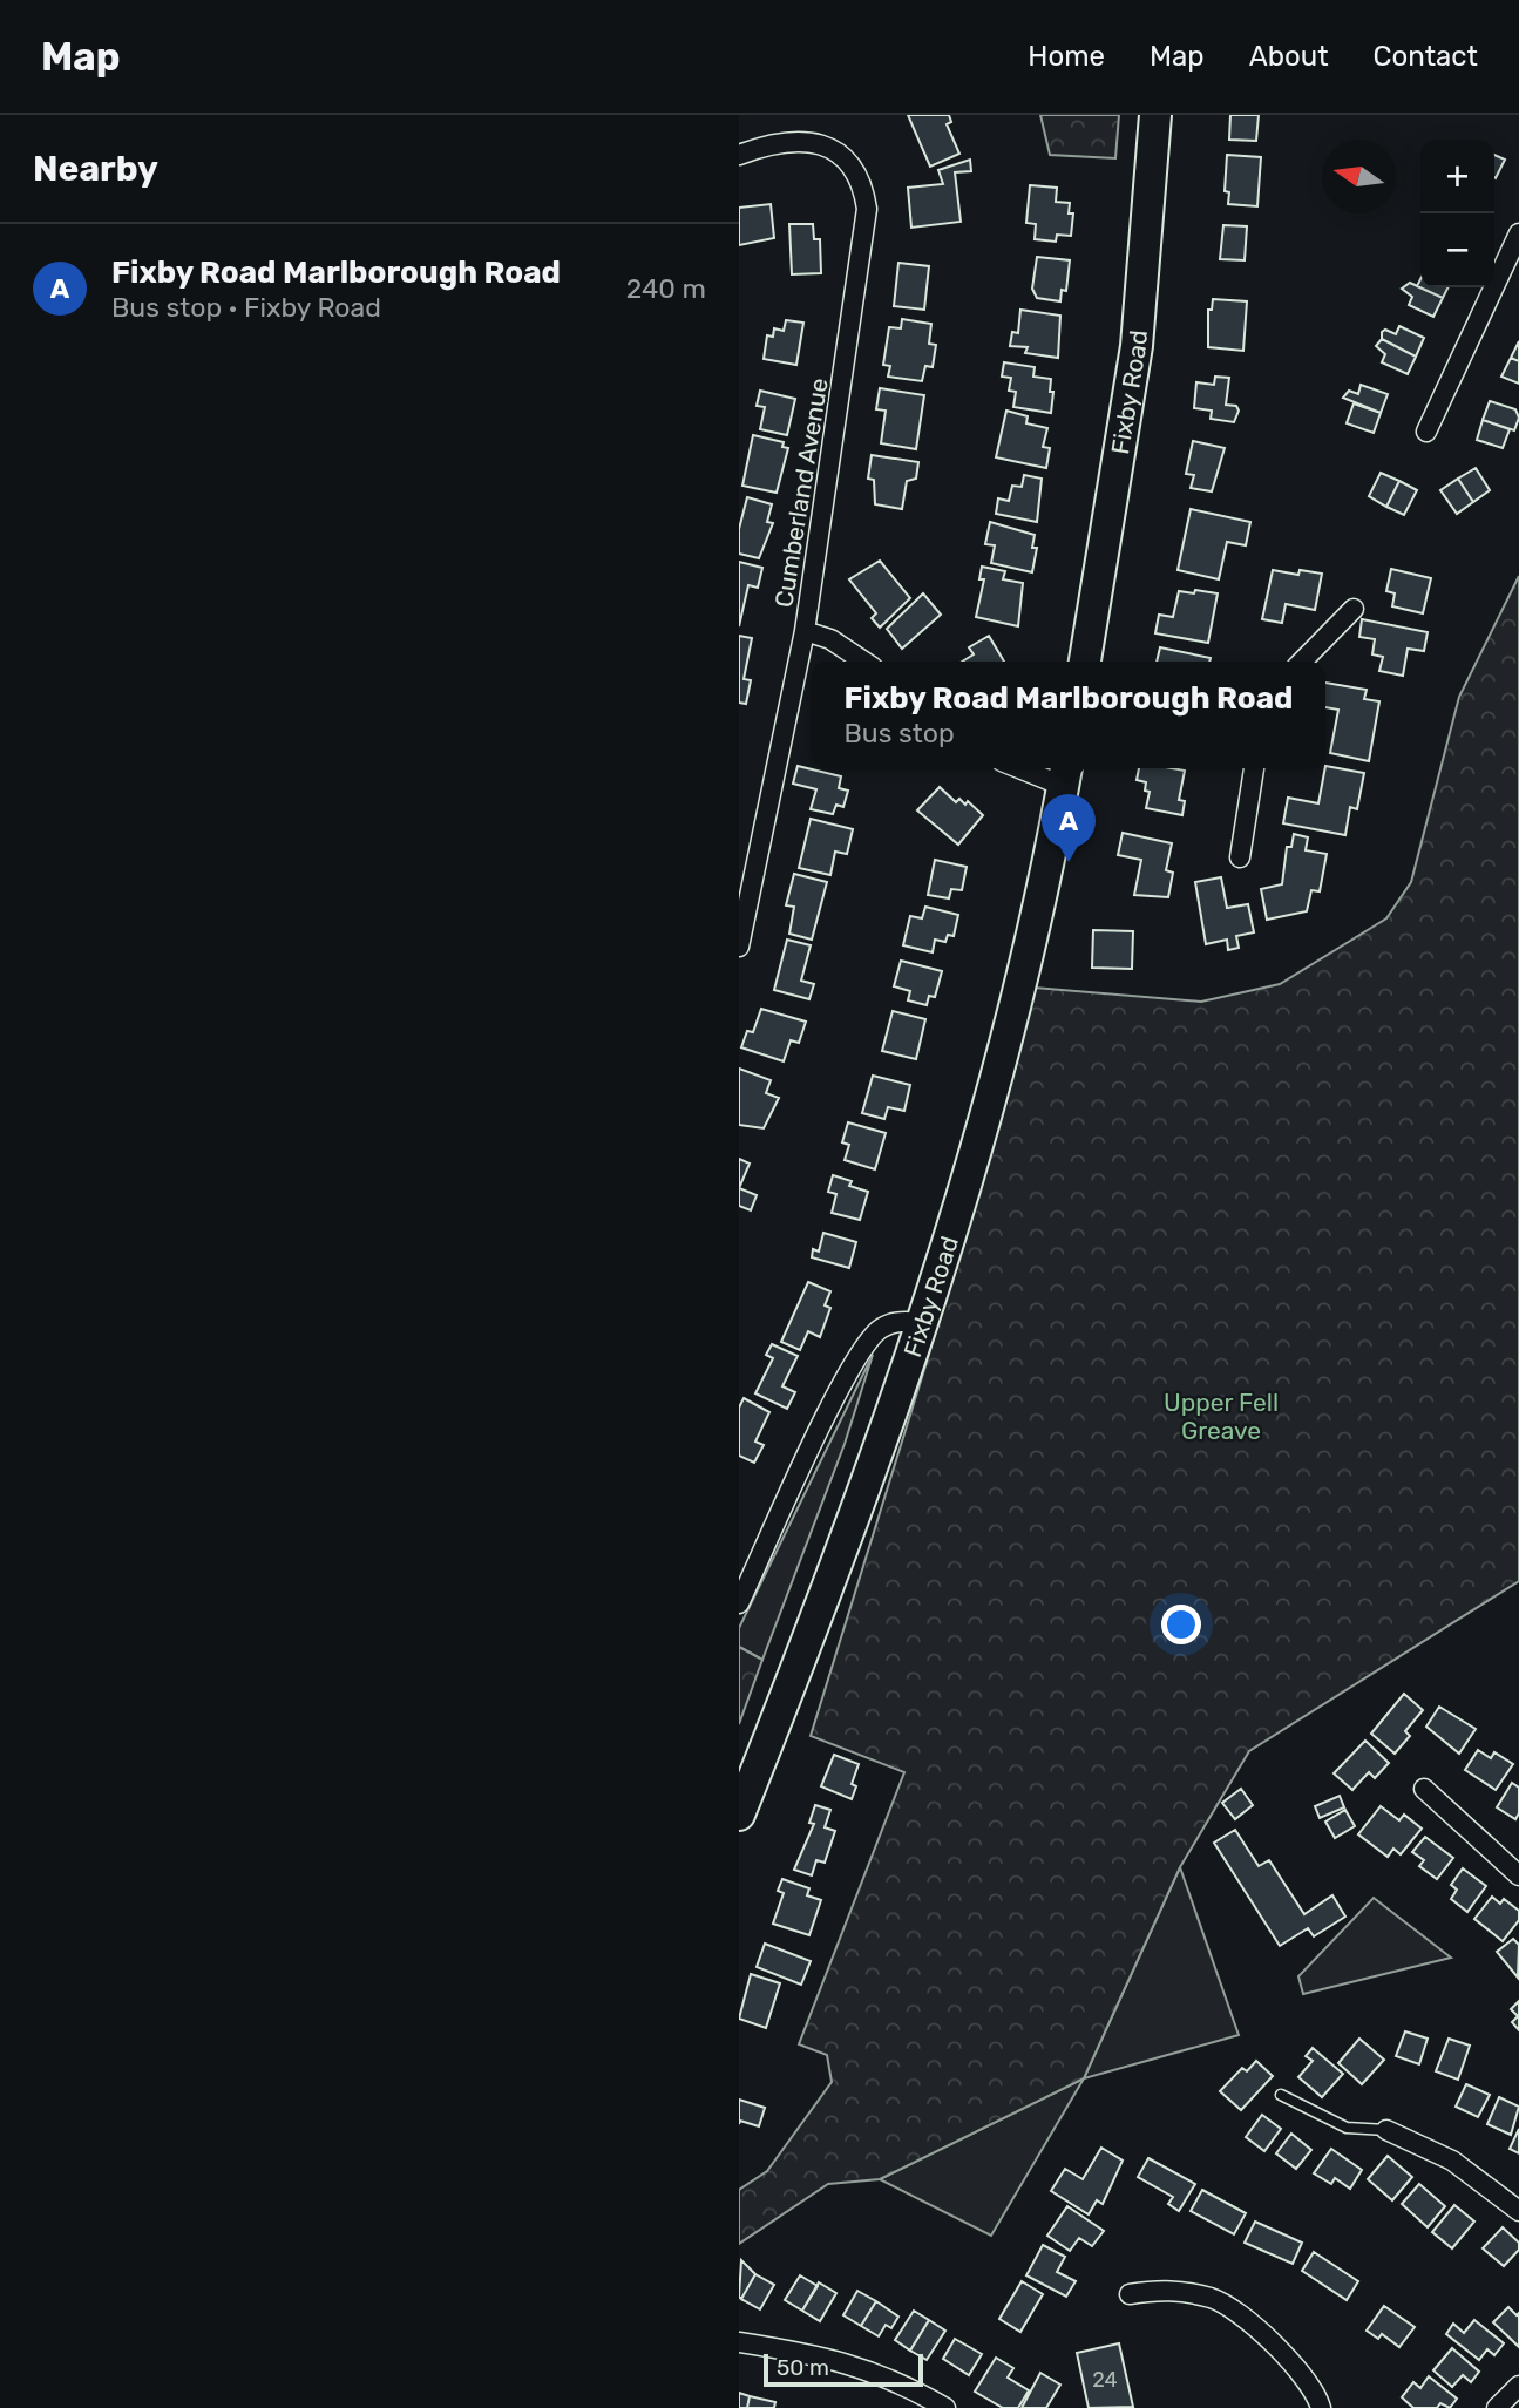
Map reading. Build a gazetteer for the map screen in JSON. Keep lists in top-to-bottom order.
{
  "streets": {
    "main road": ["Fixby Road"],
    "street": ["Cumberland Avenue"]
  },
  "parks": ["Upper Fell Greave"],
  "house_numbers": ["24"],
  "scale_bar": "50 m",
  "north": "left",
  "page": {
    "header": "Map",
    "nav": [
      "Home",
      "Map",
      "About",
      "Contact"
    ],
    "heading": "Nearby",
    "map_buttons": ["+", "−"],
    "list": [
      {
        "mark": "A",
        "name": "Fixby Road Marlborough Road",
        "note": "Bus stop · Fixby Road",
        "value": "240 m"
      }
    ],
    "popup": ["Fixby Road Marlborough Road", "Bus stop"],
    "pins": "A",
    "scale": "50 m"
  }
}
